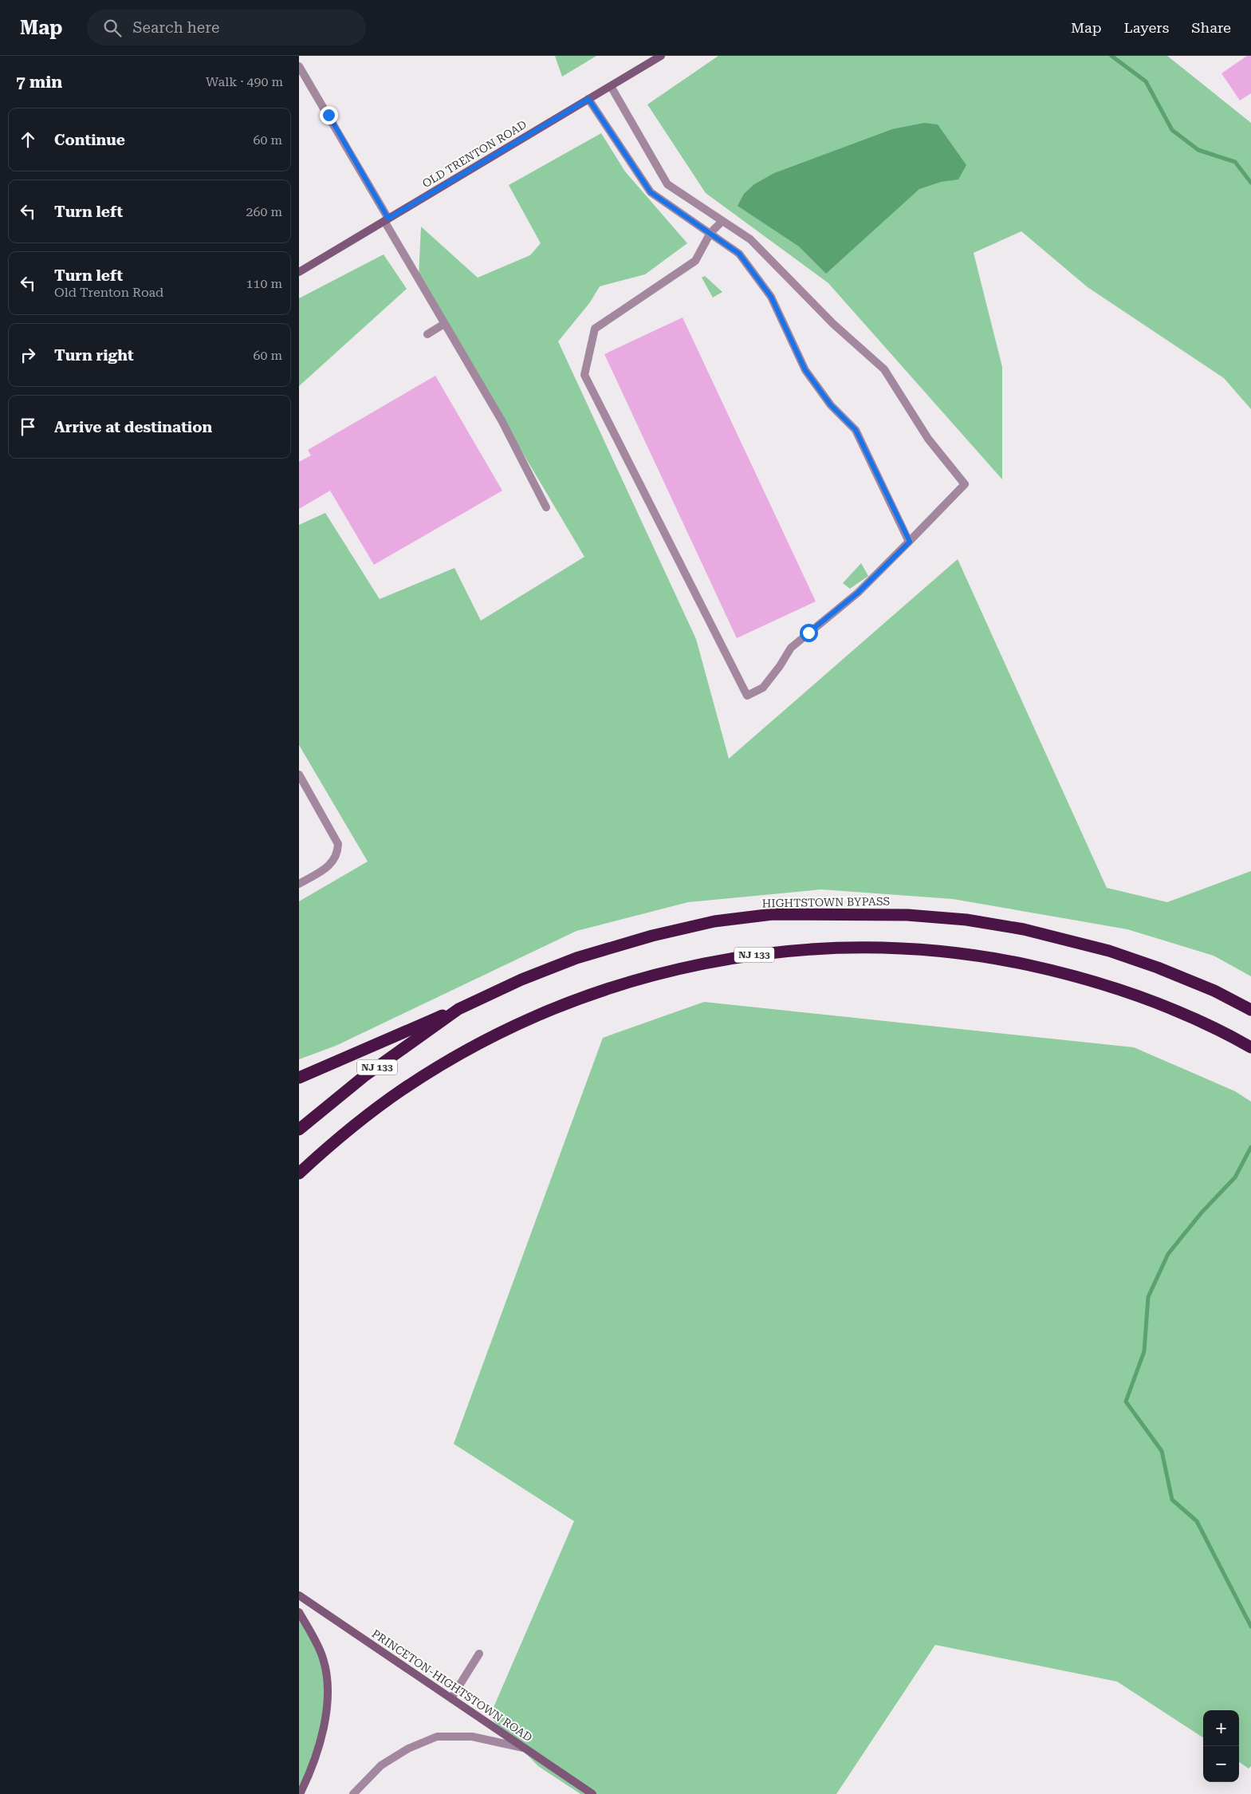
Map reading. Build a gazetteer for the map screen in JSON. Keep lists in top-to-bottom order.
{
  "streets": {
    "highway": ["HIGHTSTOWN BYPASS", "NJ 133"],
    "main road": ["OLD TRENTON ROAD", "PRINCETON-HIGHTSTOWN ROAD"]
  },
  "page": {
    "header": "Map",
    "search": "Search here",
    "nav": ["Map", "Layers", "Share"],
    "heading": ["7 min", "Walk · 490 m"],
    "list": [
      ["Continue", "60 m"],
      ["Turn left", "260 m"],
      ["Turn left", "Old Trenton Road", "110 m"],
      ["Turn right", "60 m"],
      "Arrive at destination"
    ],
    "map_buttons": ["+", "−"]
  }
}
